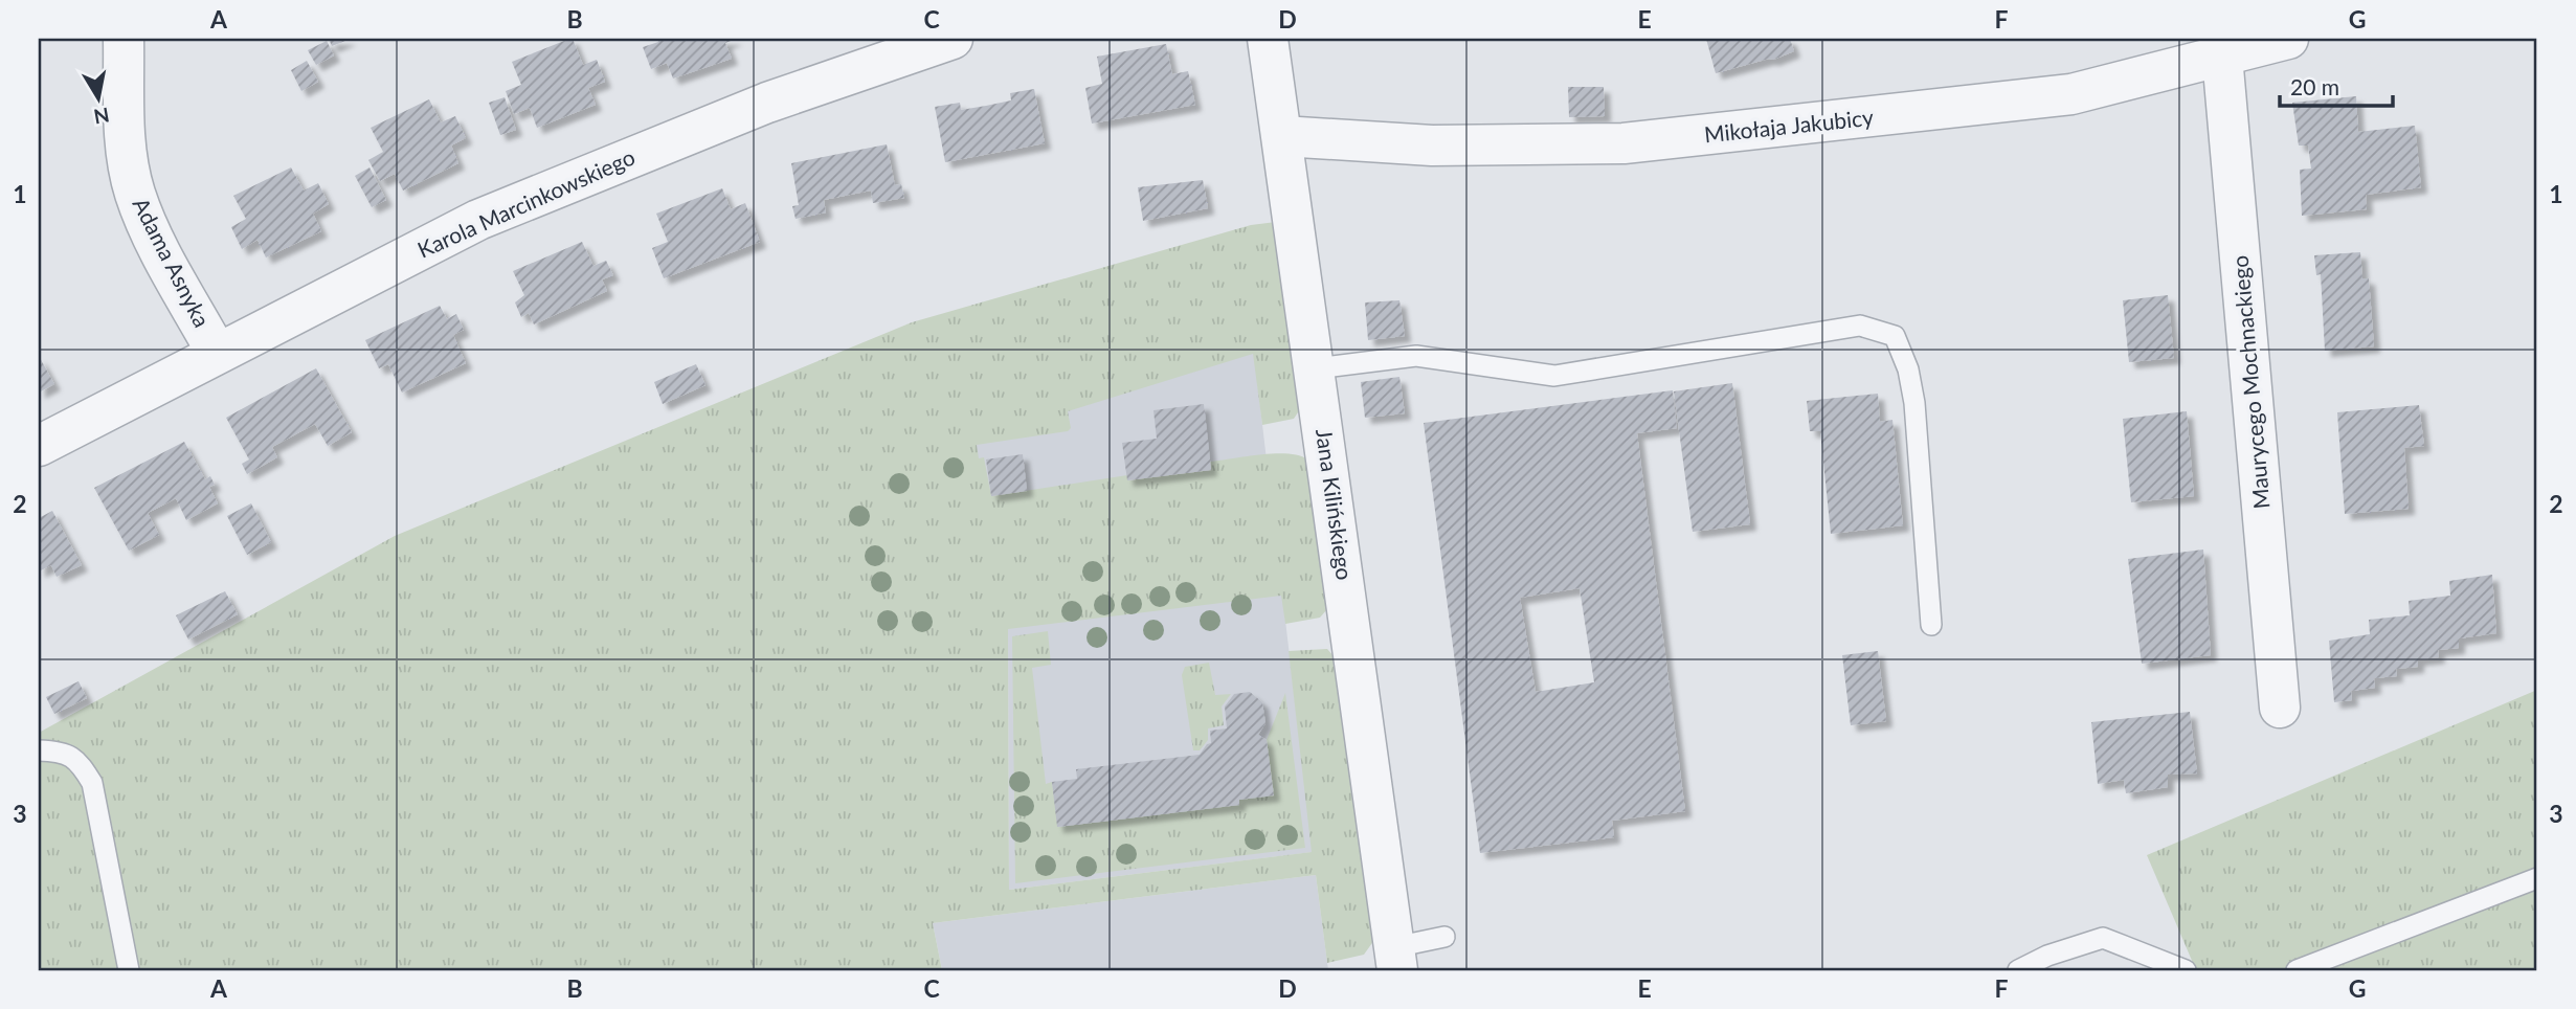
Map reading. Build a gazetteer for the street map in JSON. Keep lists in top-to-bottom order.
{
  "streets": {
    "street": [
      "Mikołaja Jakubicy",
      "Karola Marcinkowskiego",
      "Adama Asnyka",
      "Maurycego Mochnackiego",
      "Jana Kilińskiego"
    ]
  },
  "crossings": [
    ["Mikołaja Jakubicy", "Maurycego Mochnackiego"],
    ["Mikołaja Jakubicy", "Jana Kilińskiego"],
    ["Karola Marcinkowskiego", "Adama Asnyka"]
  ],
  "scale_bar": "20 m",
  "north": "bottom",
  "grid": {
    "columns": [
      "A",
      "B",
      "C",
      "D",
      "E",
      "F",
      "G"
    ],
    "rows": ["1", "2", "3"]
  }
}
